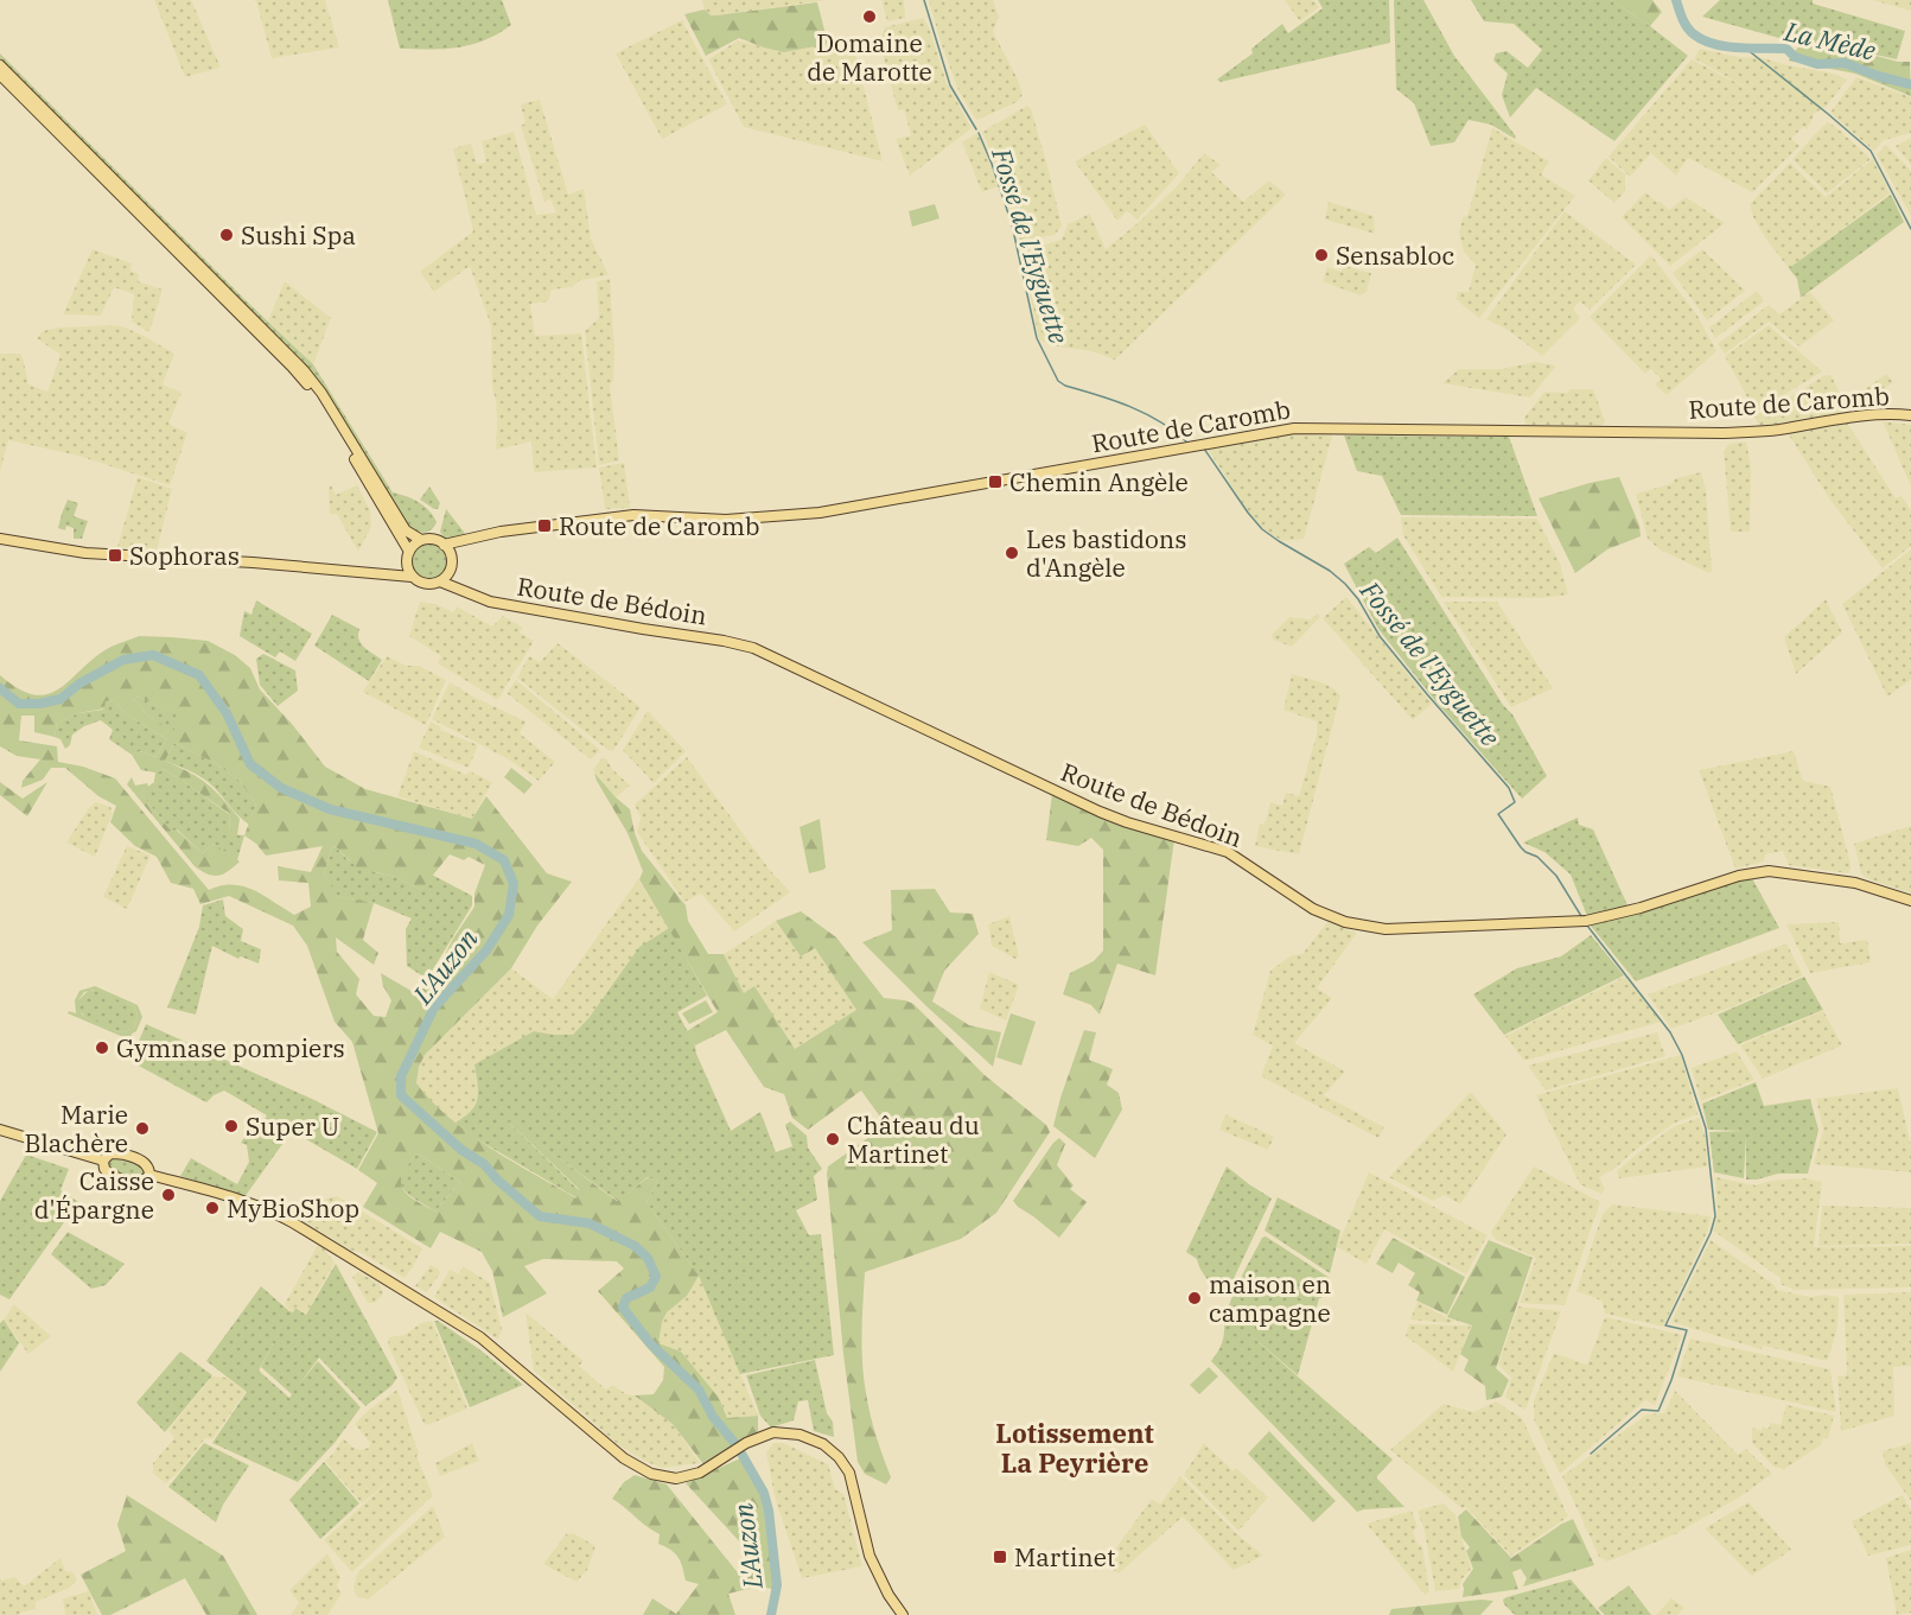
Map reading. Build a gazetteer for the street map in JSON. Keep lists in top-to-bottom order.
{
  "streets": {
    "main road": ["Route de Caromb", "Route de Bédoin"]
  },
  "crossings": [
    ["Route de Caromb", "Route de Bédoin"]
  ],
  "districts": ["Lotissement La Peyrière"],
  "water": ["La Mède", "Fossé de l'Eyguette", "L'Auzon"],
  "places": {
    "other": [
      "Domaine de Marotte",
      "Sushi Spa",
      "Sensabloc",
      "Les bastidons d'Angèle",
      "Gymnase pompiers",
      "Super U",
      "Marie Blachère",
      "Château du Martinet",
      "Caisse d'Épargne",
      "MyBioShop",
      "maison en campagne"
    ],
    "transit": [
      "Chemin Angèle",
      "Route de Caromb",
      "Sophoras",
      "Martinet"
    ]
  }
}
